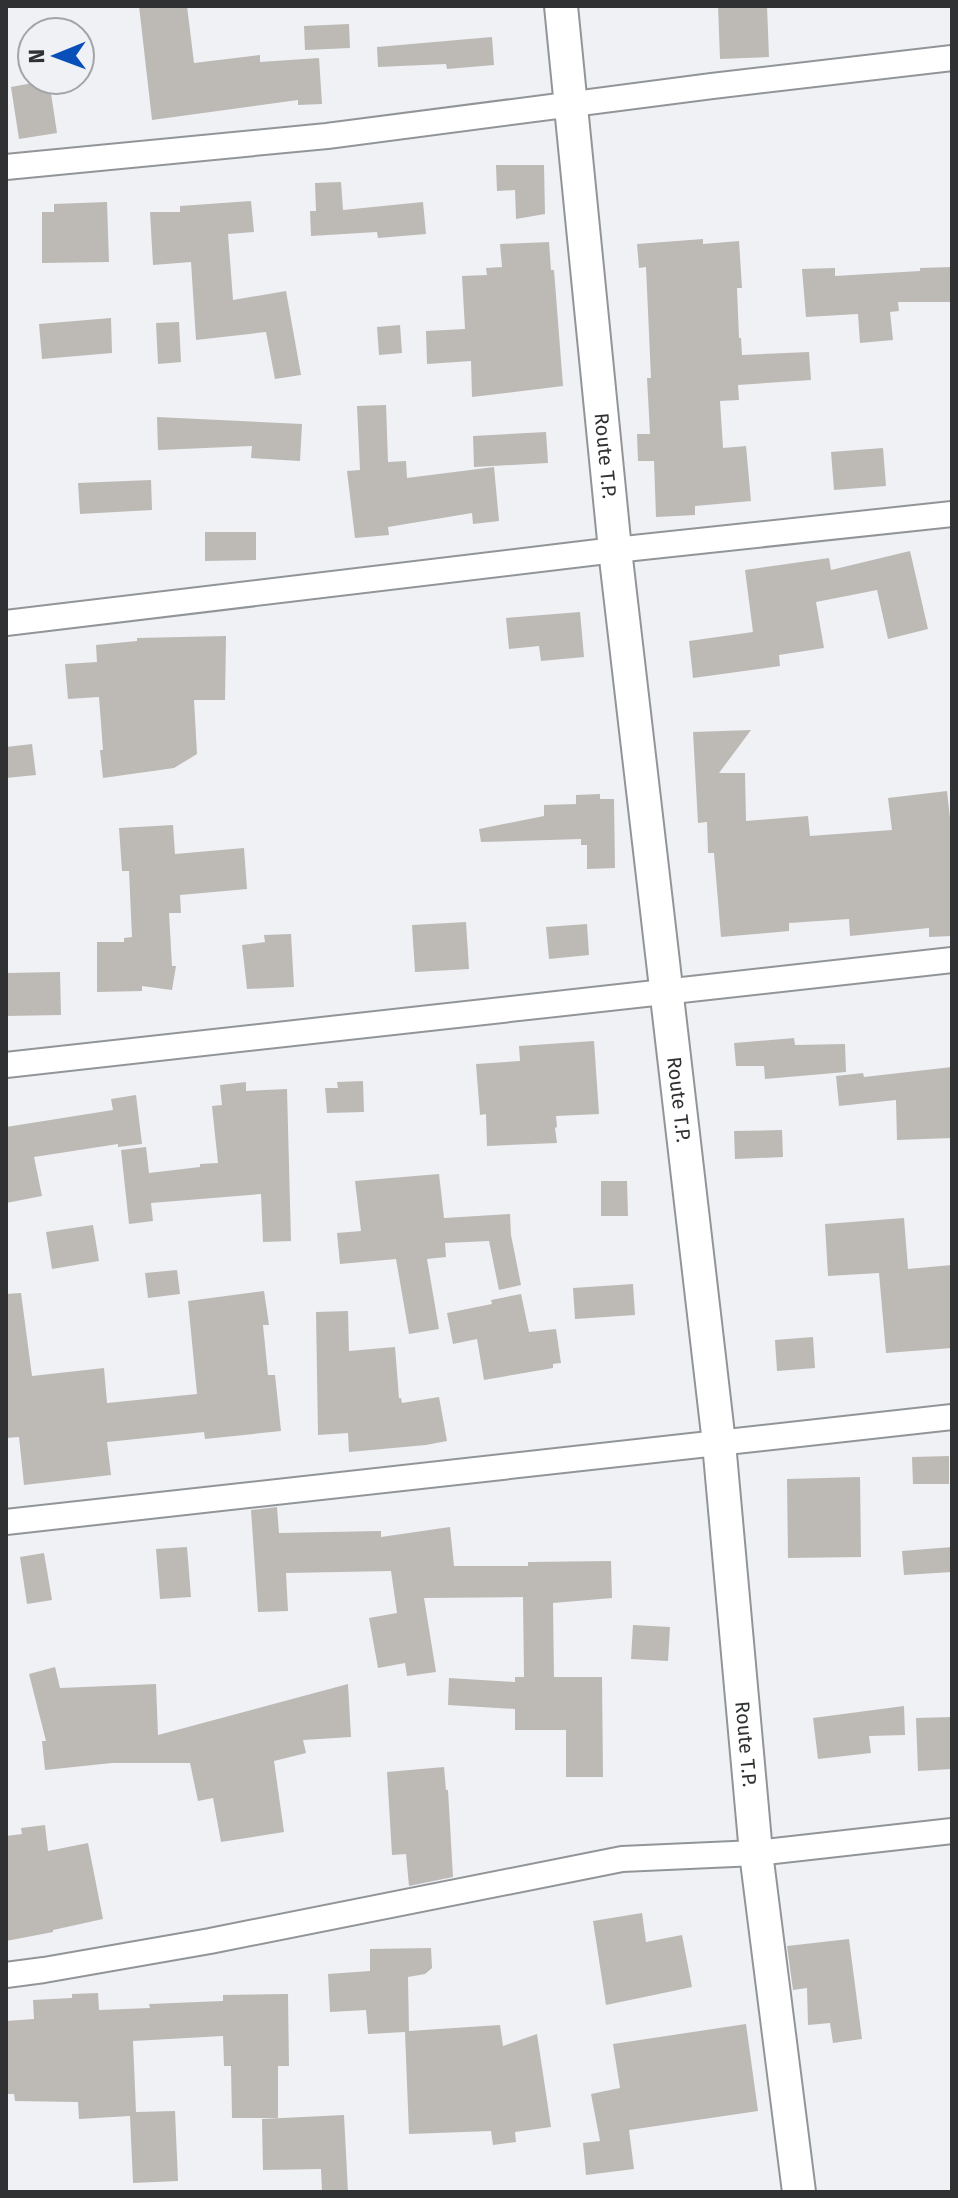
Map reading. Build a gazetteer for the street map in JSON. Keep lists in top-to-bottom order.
{
  "streets": {
    "street": ["Route T.P."]
  },
  "north": "left"
}
